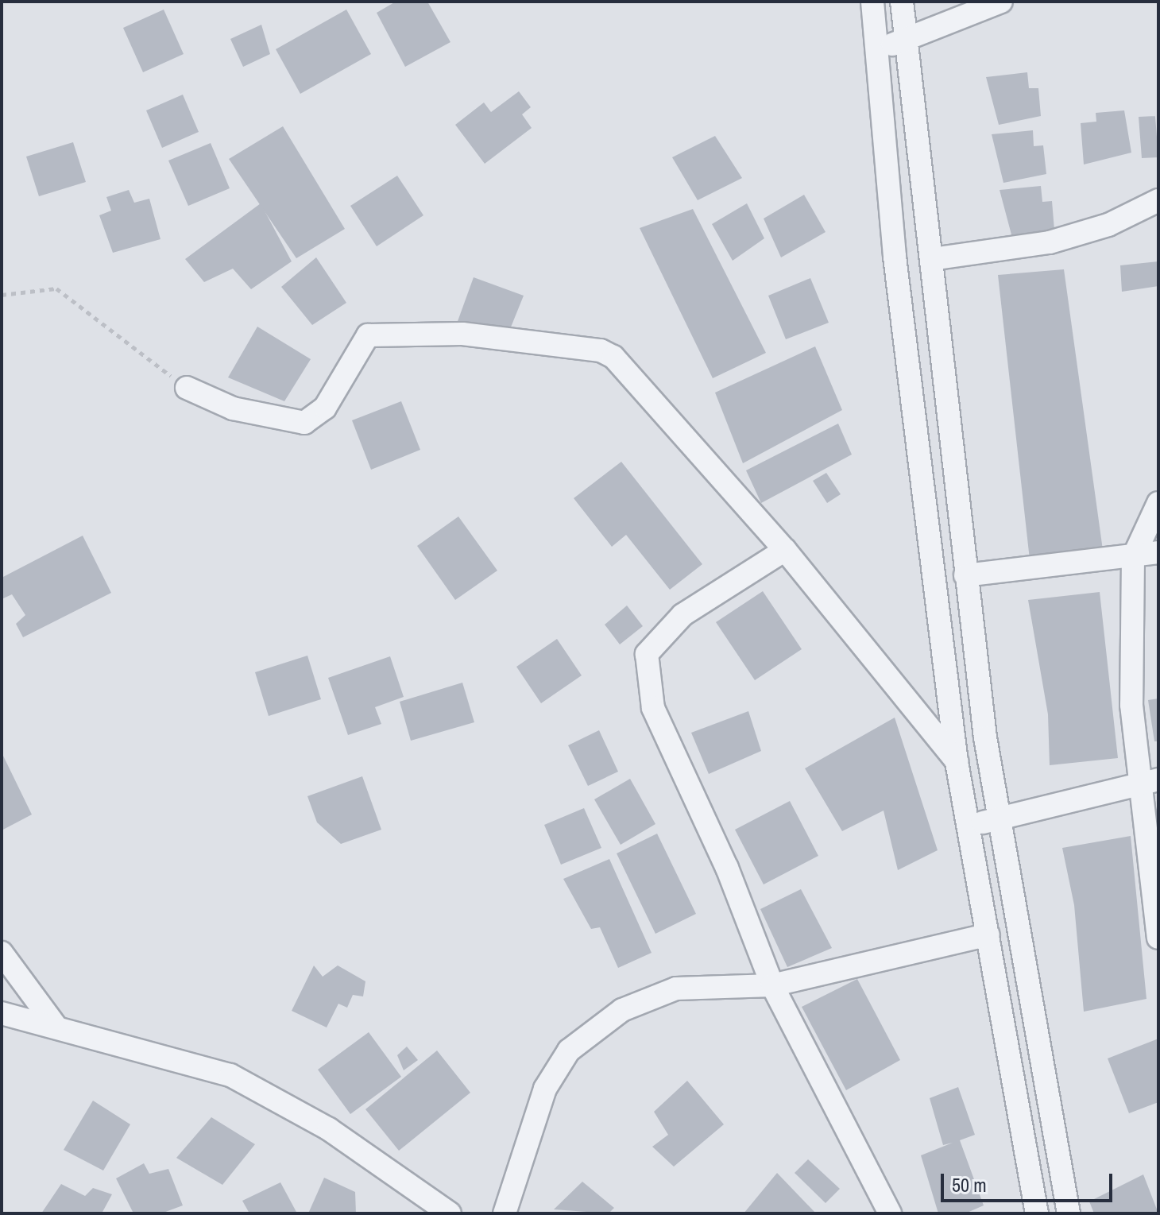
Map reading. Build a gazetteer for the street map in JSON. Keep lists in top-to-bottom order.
{
  "scale_bar": "50 m"
}
